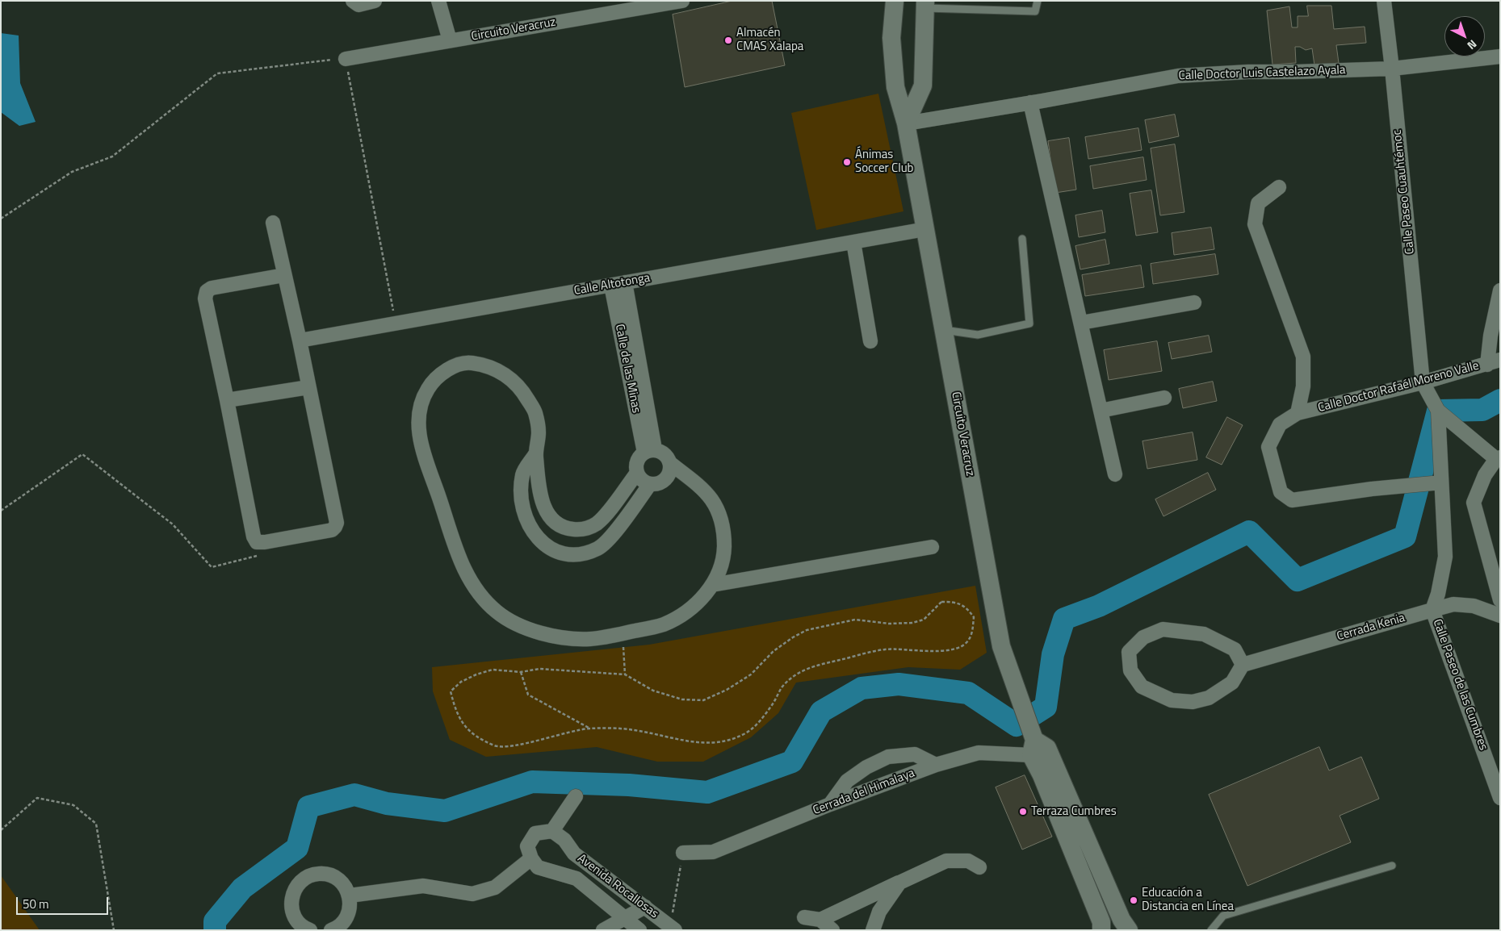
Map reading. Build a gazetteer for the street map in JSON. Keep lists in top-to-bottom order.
{
  "streets": {
    "street": [
      "Circuito Veracruz",
      "Calle Doctor Luis Castelazo Ayala",
      "Calle Paseo Cuauhtémoc",
      "Calle Altotonga",
      "Calle de las Minas",
      "Calle Doctor Rafaél Moreno Valle",
      "Cerrada Kenia",
      "Calle Paseo de las Cumbres",
      "Cerrada del Himalaya",
      "Avenida Rocallosas"
    ]
  },
  "crossings": [
    ["Circuito Veracruz", "Calle Doctor Luis Castelazo Ayala"],
    ["Circuito Veracruz", "Calle Altotonga"],
    ["Circuito Veracruz", "Cerrada del Himalaya"],
    ["Calle Doctor Luis Castelazo Ayala", "Calle Paseo Cuauhtémoc"],
    ["Calle Paseo Cuauhtémoc", "Calle Doctor Rafaél Moreno Valle"],
    ["Calle Paseo Cuauhtémoc", "Calle Paseo de las Cumbres"],
    ["Calle Altotonga", "Calle de las Minas"],
    ["Calle Doctor Rafaél Moreno Valle", "Calle Paseo de las Cumbres"],
    ["Cerrada Kenia", "Calle Paseo de las Cumbres"]
  ],
  "places": [
    "Almacén CMAS Xalapa",
    "Ánimas Soccer Club",
    "Terraza Cumbres",
    "Educación a Distancia en Línea"
  ],
  "scale_bar": "50 m",
  "north": "bottom right"
}
